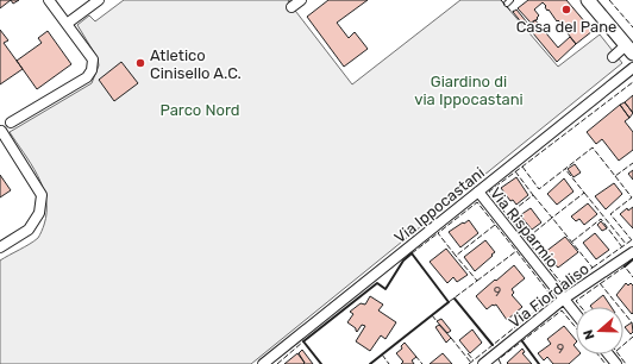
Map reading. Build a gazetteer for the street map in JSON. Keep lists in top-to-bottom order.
{
  "streets": {
    "street": ["Via Ippocastani", "Via Risparmio", "Via Fiordaliso"]
  },
  "crossings": [
    ["Via Ippocastani", "Via Risparmio"],
    ["Via Risparmio", "Via Fiordaliso"]
  ],
  "parks": ["Giardino di via Ippocastani", "Parco Nord"],
  "places": ["Casa del Pane", "Atletico Cinisello A.C."],
  "house_numbers": ["9", "9"],
  "north": "left"
}
